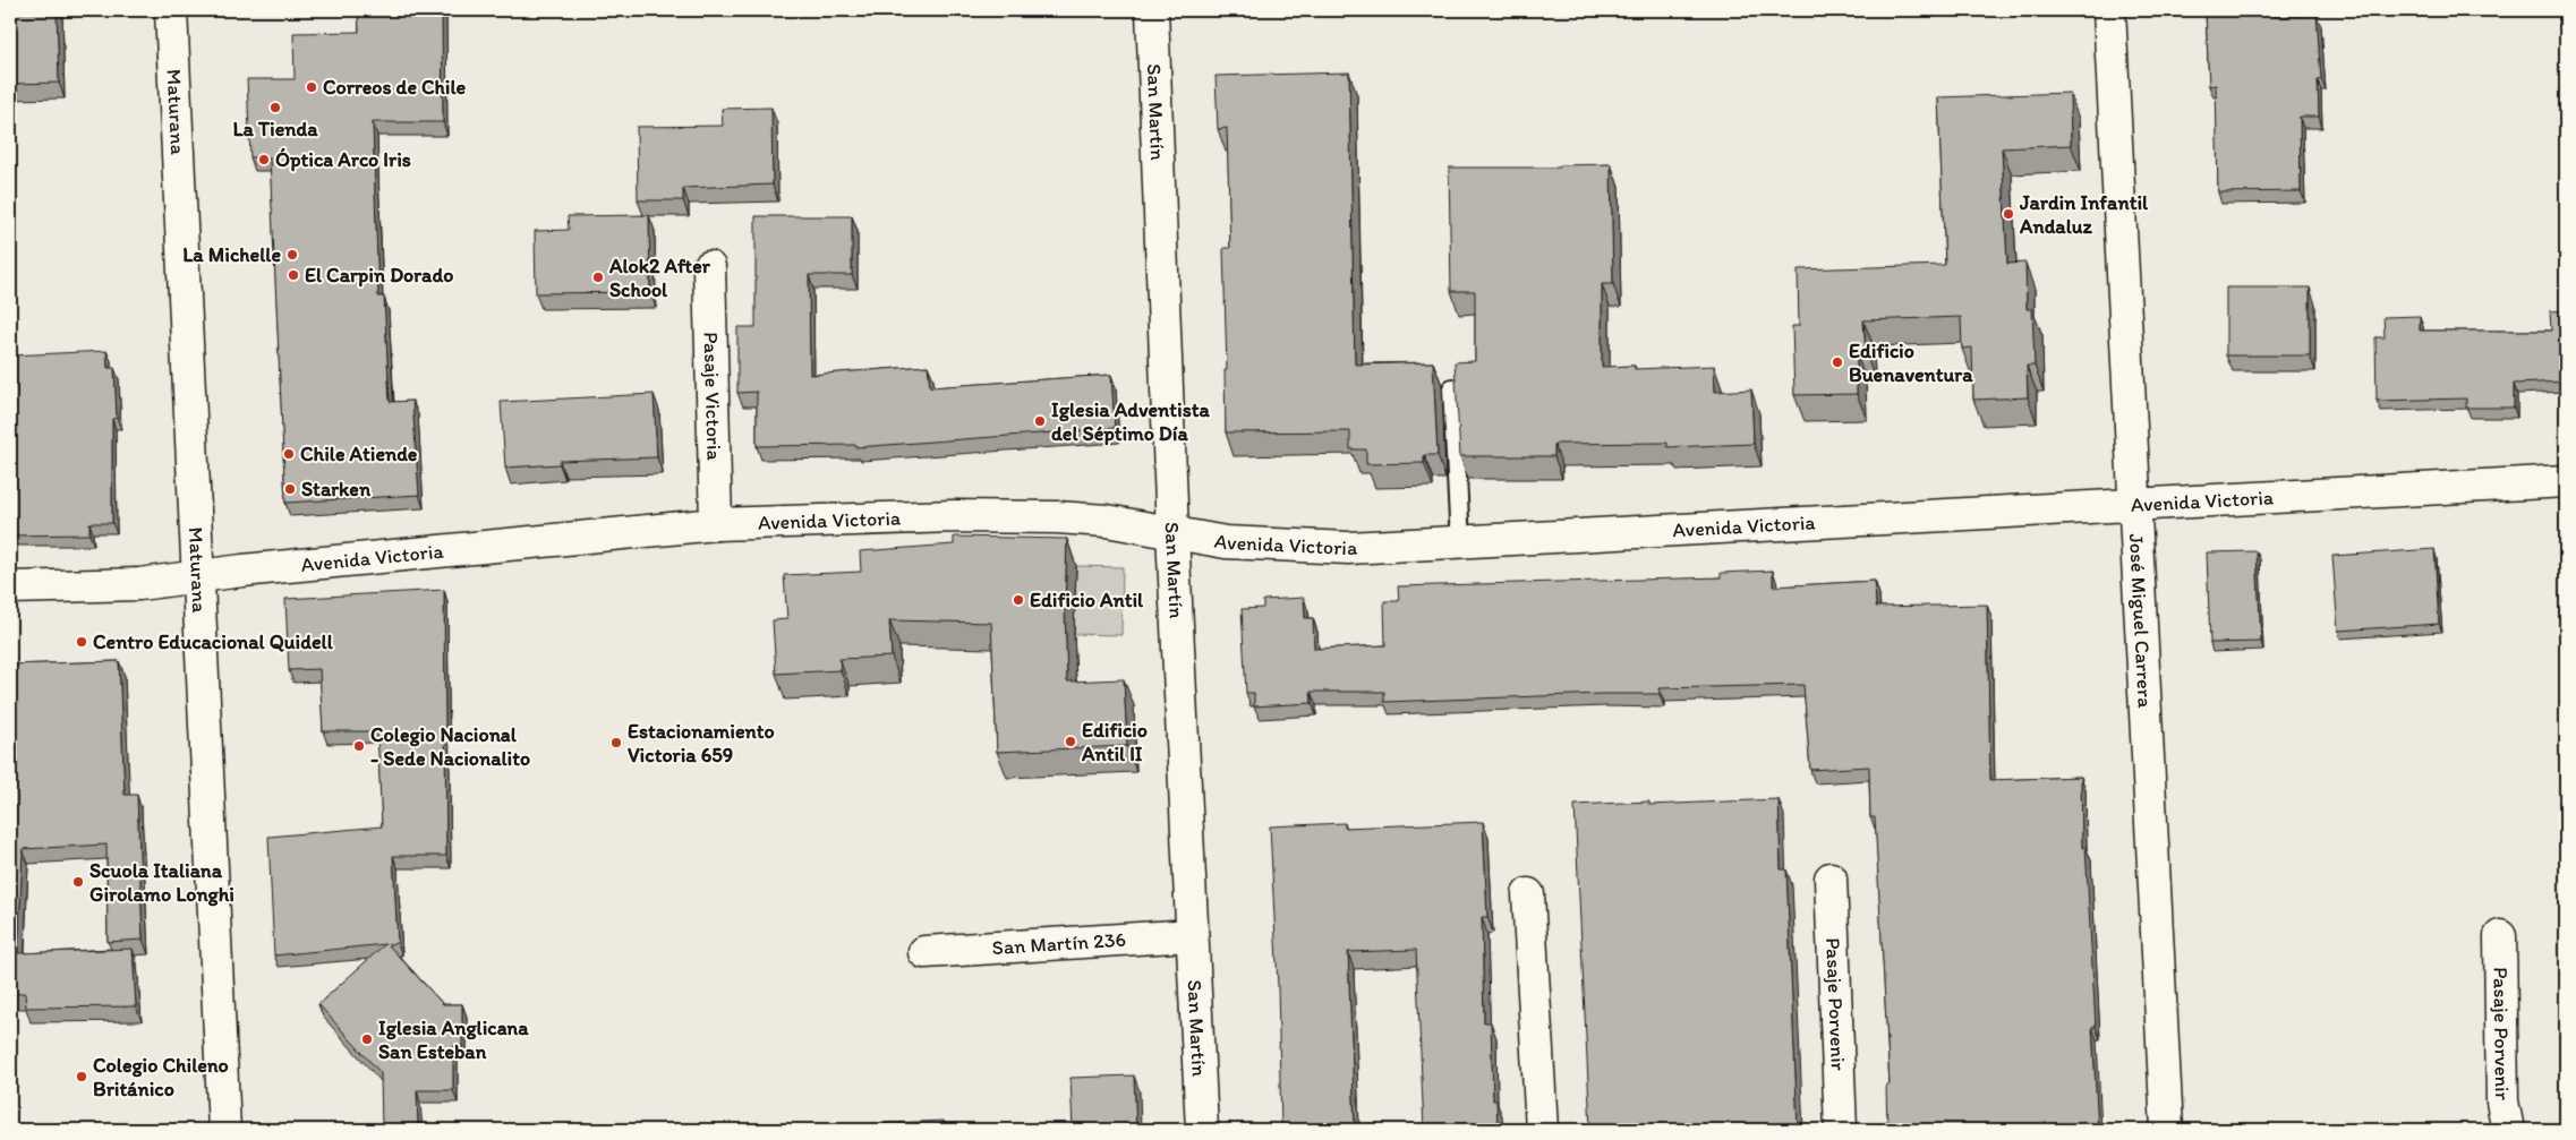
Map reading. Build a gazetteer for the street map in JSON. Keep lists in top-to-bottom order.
{
  "streets": {
    "street": [
      "Maturana",
      "San Martín",
      "Pasaje Victoria",
      "Avenida Victoria",
      "José Miguel Carrera",
      "San Martín 236",
      "Pasaje Porvenir"
    ]
  },
  "crossings": [
    ["Maturana", "Avenida Victoria"],
    ["San Martín", "Avenida Victoria"],
    ["San Martín", "San Martín 236"],
    ["Pasaje Victoria", "Avenida Victoria"],
    ["Avenida Victoria", "José Miguel Carrera"]
  ],
  "places": [
    "Correos de Chile",
    "La Tienda",
    "Óptica Arco Iris",
    "Jardin Infantil Andaluz",
    "La Michelle",
    "El Carpin Dorado",
    "Alok2 After School",
    "Edificio Buenaventura",
    "Iglesia Adventista del Séptimo Día",
    "Chile Atiende",
    "Starken",
    "Edificio Antil",
    "Centro Educacional Quidell",
    "Edificio Antil II",
    "Estacionamiento Victoria 659",
    "Colegio Nacional - Sede Nacionalito",
    "Scuola Italiana Girolamo Longhi",
    "Iglesia Anglicana San Esteban",
    "Colegio Chileno Británico"
  ]
}
